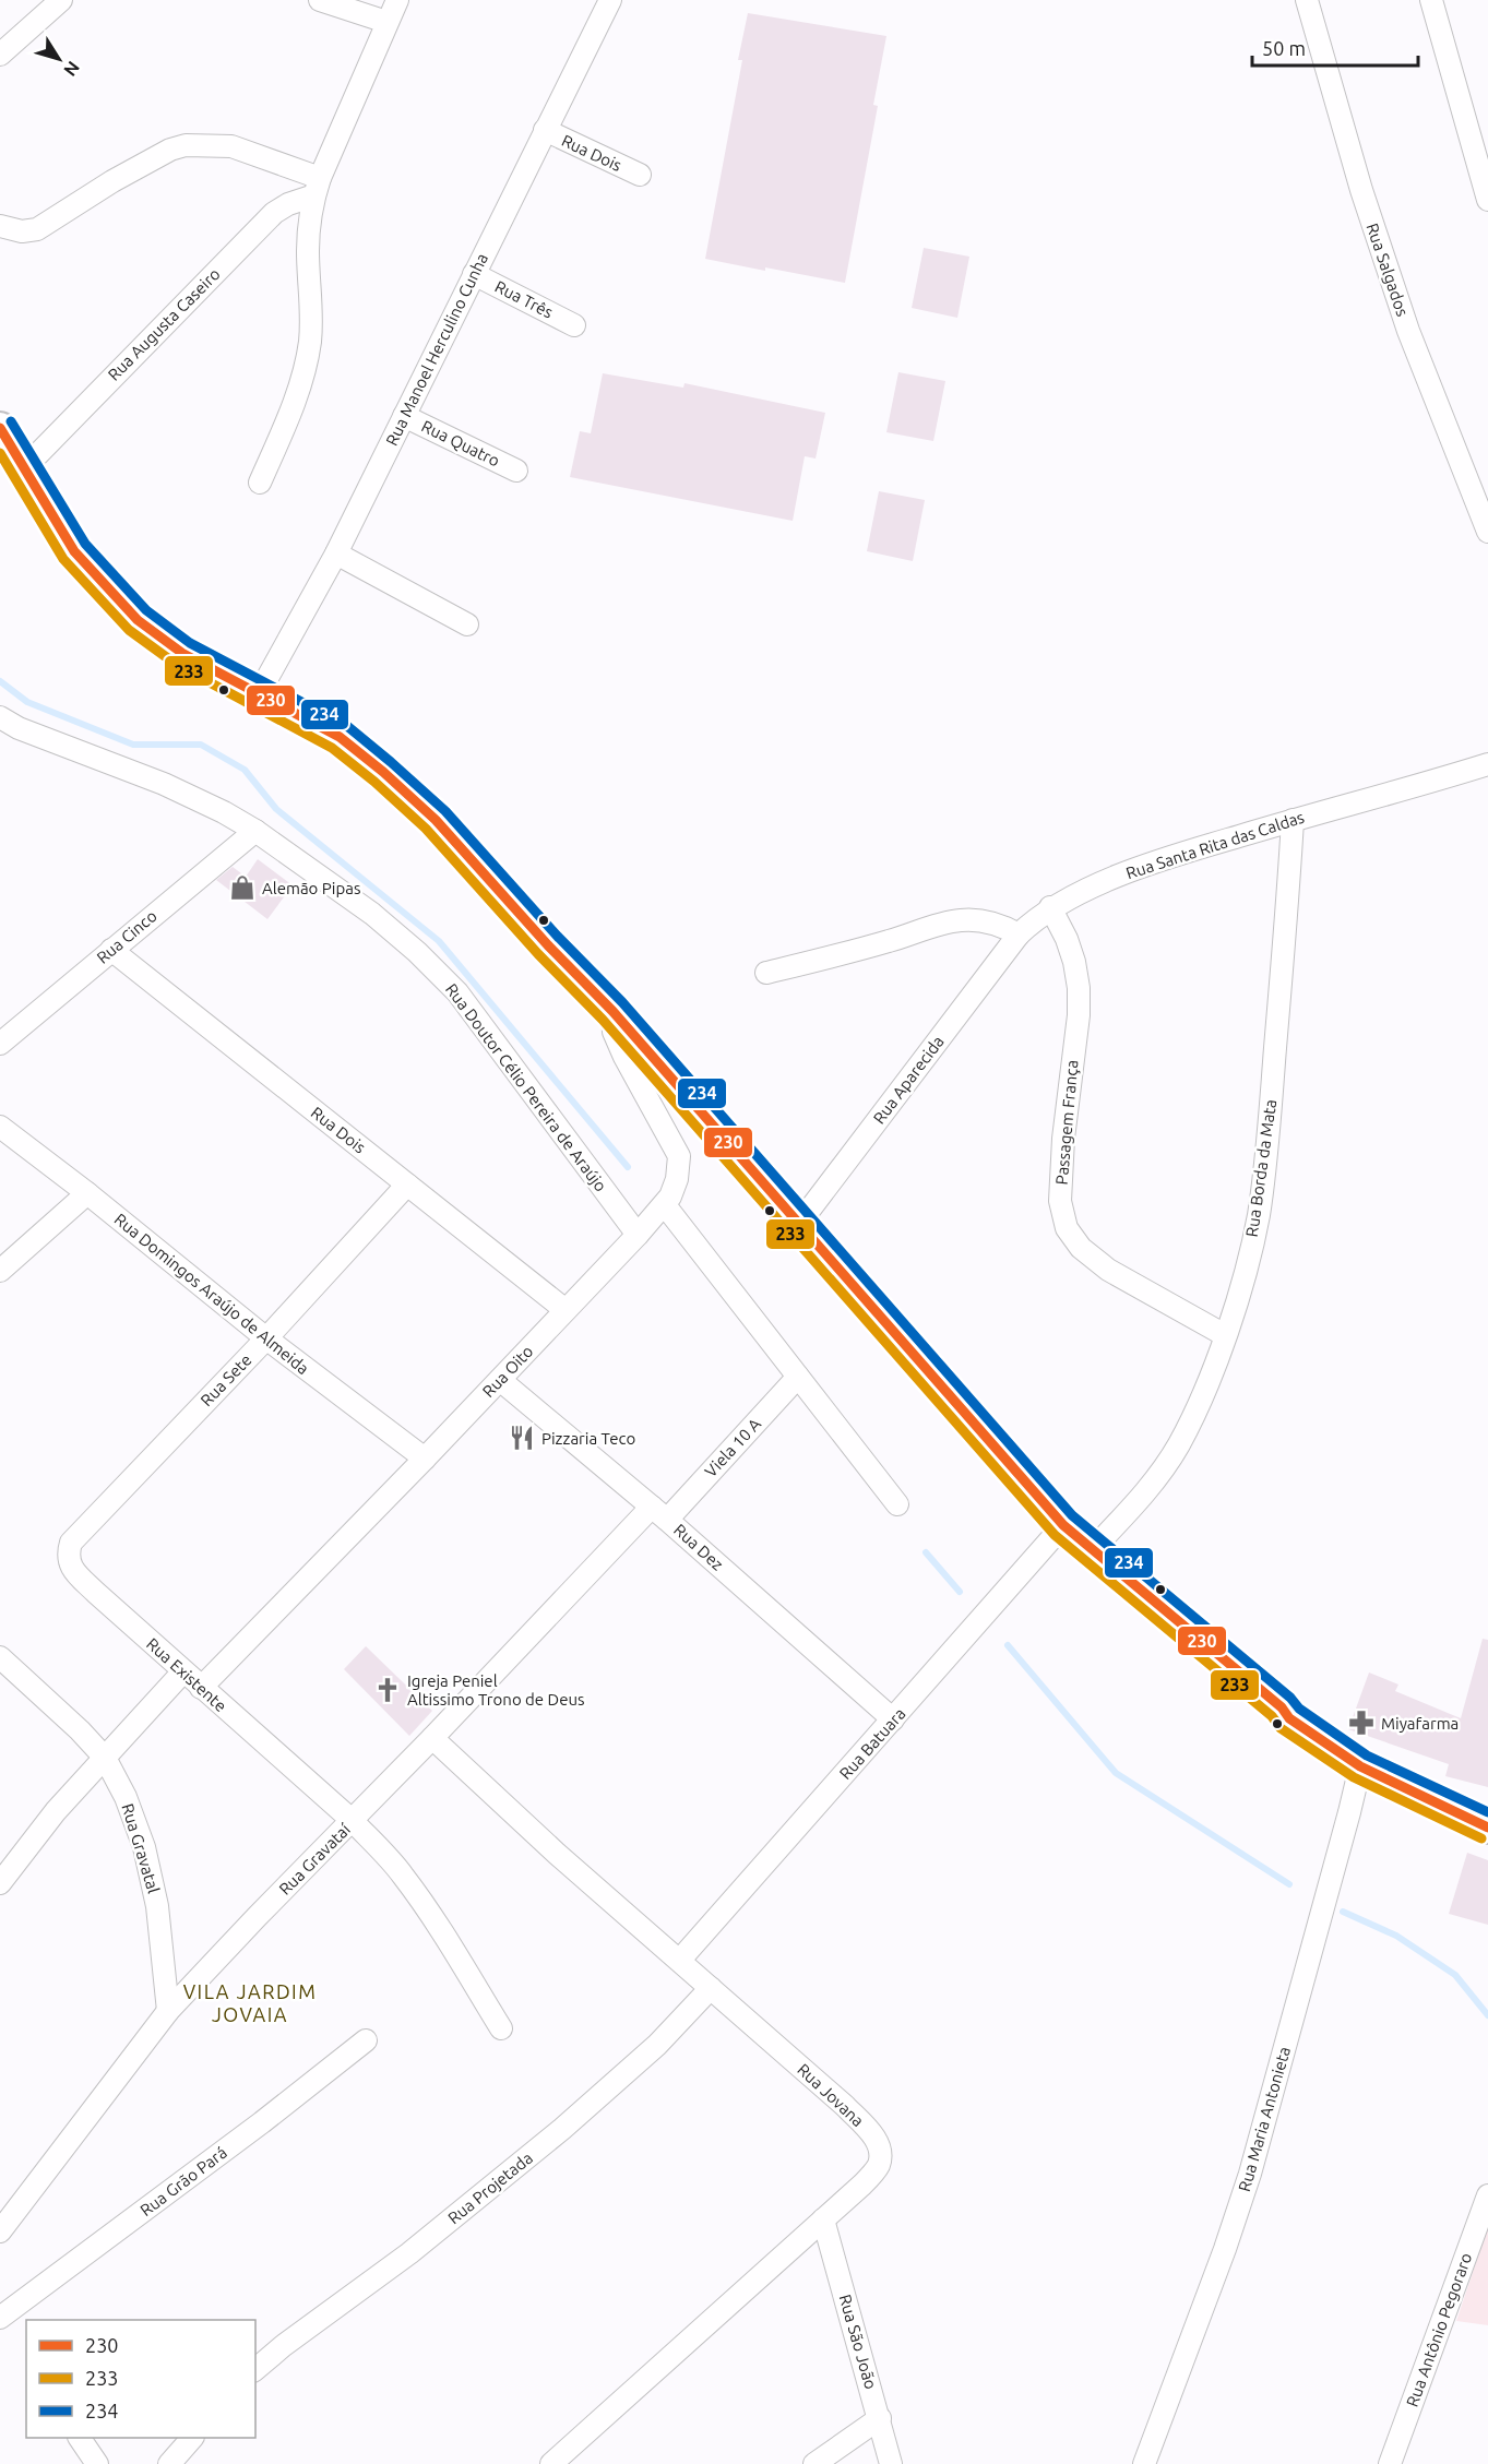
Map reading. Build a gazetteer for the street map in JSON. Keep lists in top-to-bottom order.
{
  "streets": {
    "street": [
      "Rua Dois",
      "Rua Salgados",
      "Rua Três",
      "Rua Augusta Caseiro",
      "Rua Manoel Herculino Cunha",
      "Rua Quatro",
      "Rua Santa Rita das Caldas",
      "Rua Cinco",
      "Rua Aparecida",
      "Rua Doutor Célio Pereira de Araújo",
      "Passagem França",
      "Rua Borda da Mata",
      "Rua Domingos Araújo de Almeida",
      "Rua Oito",
      "Rua Sete",
      "Viela 10 A",
      "Rua Dez",
      "Rua Existente",
      "Rua Batuara",
      "Rua Gravatal",
      "Rua Gravataí",
      "Rua Jovana",
      "Rua Maria Antonieta",
      "Rua Grão Pará",
      "Rua Projetada",
      "Rua Antônio Pegoraro",
      "Rua São João"
    ]
  },
  "crossings": [
    ["Rua Dois", "Rua Manoel Herculino Cunha"],
    ["Rua Dois", "Rua Cinco"],
    ["Rua Dois", "Rua Oito"],
    ["Rua Dois", "Rua Sete"],
    ["Rua Três", "Rua Manoel Herculino Cunha"],
    ["Rua Manoel Herculino Cunha", "Rua Quatro"],
    ["Rua Santa Rita das Caldas", "Rua Aparecida"],
    ["Rua Santa Rita das Caldas", "Passagem França"],
    ["Rua Santa Rita das Caldas", "Rua Borda da Mata"],
    ["Rua Cinco", "Rua Doutor Célio Pereira de Araújo"],
    ["Rua Doutor Célio Pereira de Araújo", "Rua Oito"],
    ["Passagem França", "Rua Borda da Mata"],
    ["Rua Domingos Araújo de Almeida", "Rua Oito"],
    ["Rua Domingos Araújo de Almeida", "Rua Sete"],
    ["Rua Oito", "Rua Dez"],
    ["Rua Oito", "Rua Existente"],
    ["Rua Sete", "Rua Existente"],
    ["Viela 10 A", "Rua Dez"],
    ["Viela 10 A", "Rua Gravataí"],
    ["Rua Dez", "Rua Batuara"],
    ["Rua Dez", "Rua Gravataí"],
    ["Rua Existente", "Rua Gravataí"],
    ["Rua Batuara", "Rua Jovana"],
    ["Rua Gravatal", "Rua Gravataí"],
    ["Rua Gravataí", "Rua Jovana"],
    ["Rua Jovana", "Rua Projetada"],
    ["Rua Jovana", "Rua São João"]
  ],
  "districts": ["VILA JARDIM JOVAIA"],
  "places": {
    "shop": ["Alemão Pipas"],
    "restaurant": ["Pizzaria Teco"],
    "church": ["Igreja Peniel Altissimo Trono de Deus"],
    "pharmacy": ["Miyafarma"]
  },
  "lines": ["transit line 234", "transit line 230", "transit line 233"],
  "legend": ["230", "233", "234"],
  "scale_bar": "50 m",
  "north": "bottom right"
}
